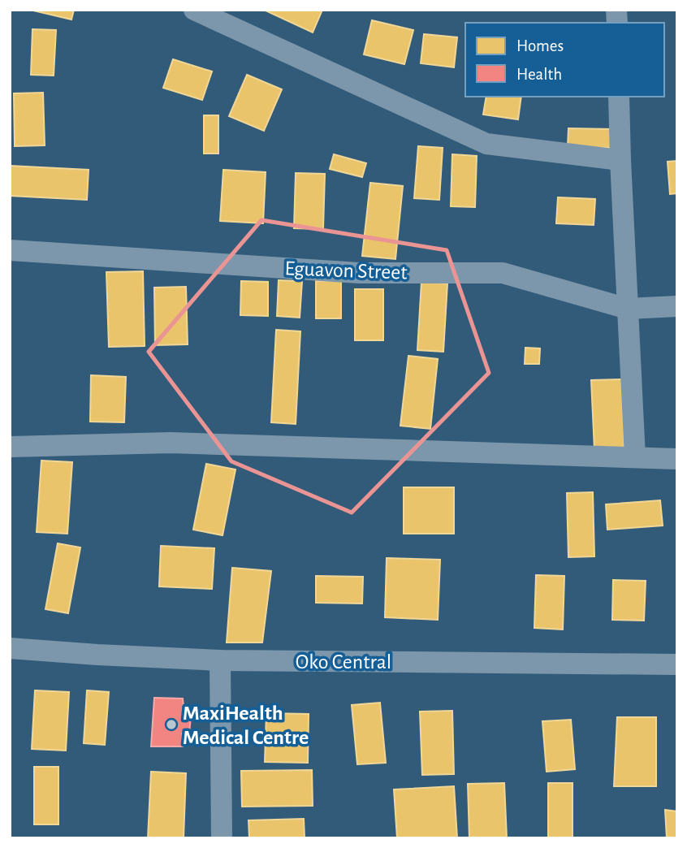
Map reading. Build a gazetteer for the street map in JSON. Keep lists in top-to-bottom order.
{
  "streets": {
    "street": ["Eguavon Street", "Oko Central"]
  },
  "places": ["MaxiHealth Medical Centre"],
  "legend": ["Homes", "Health"]
}
